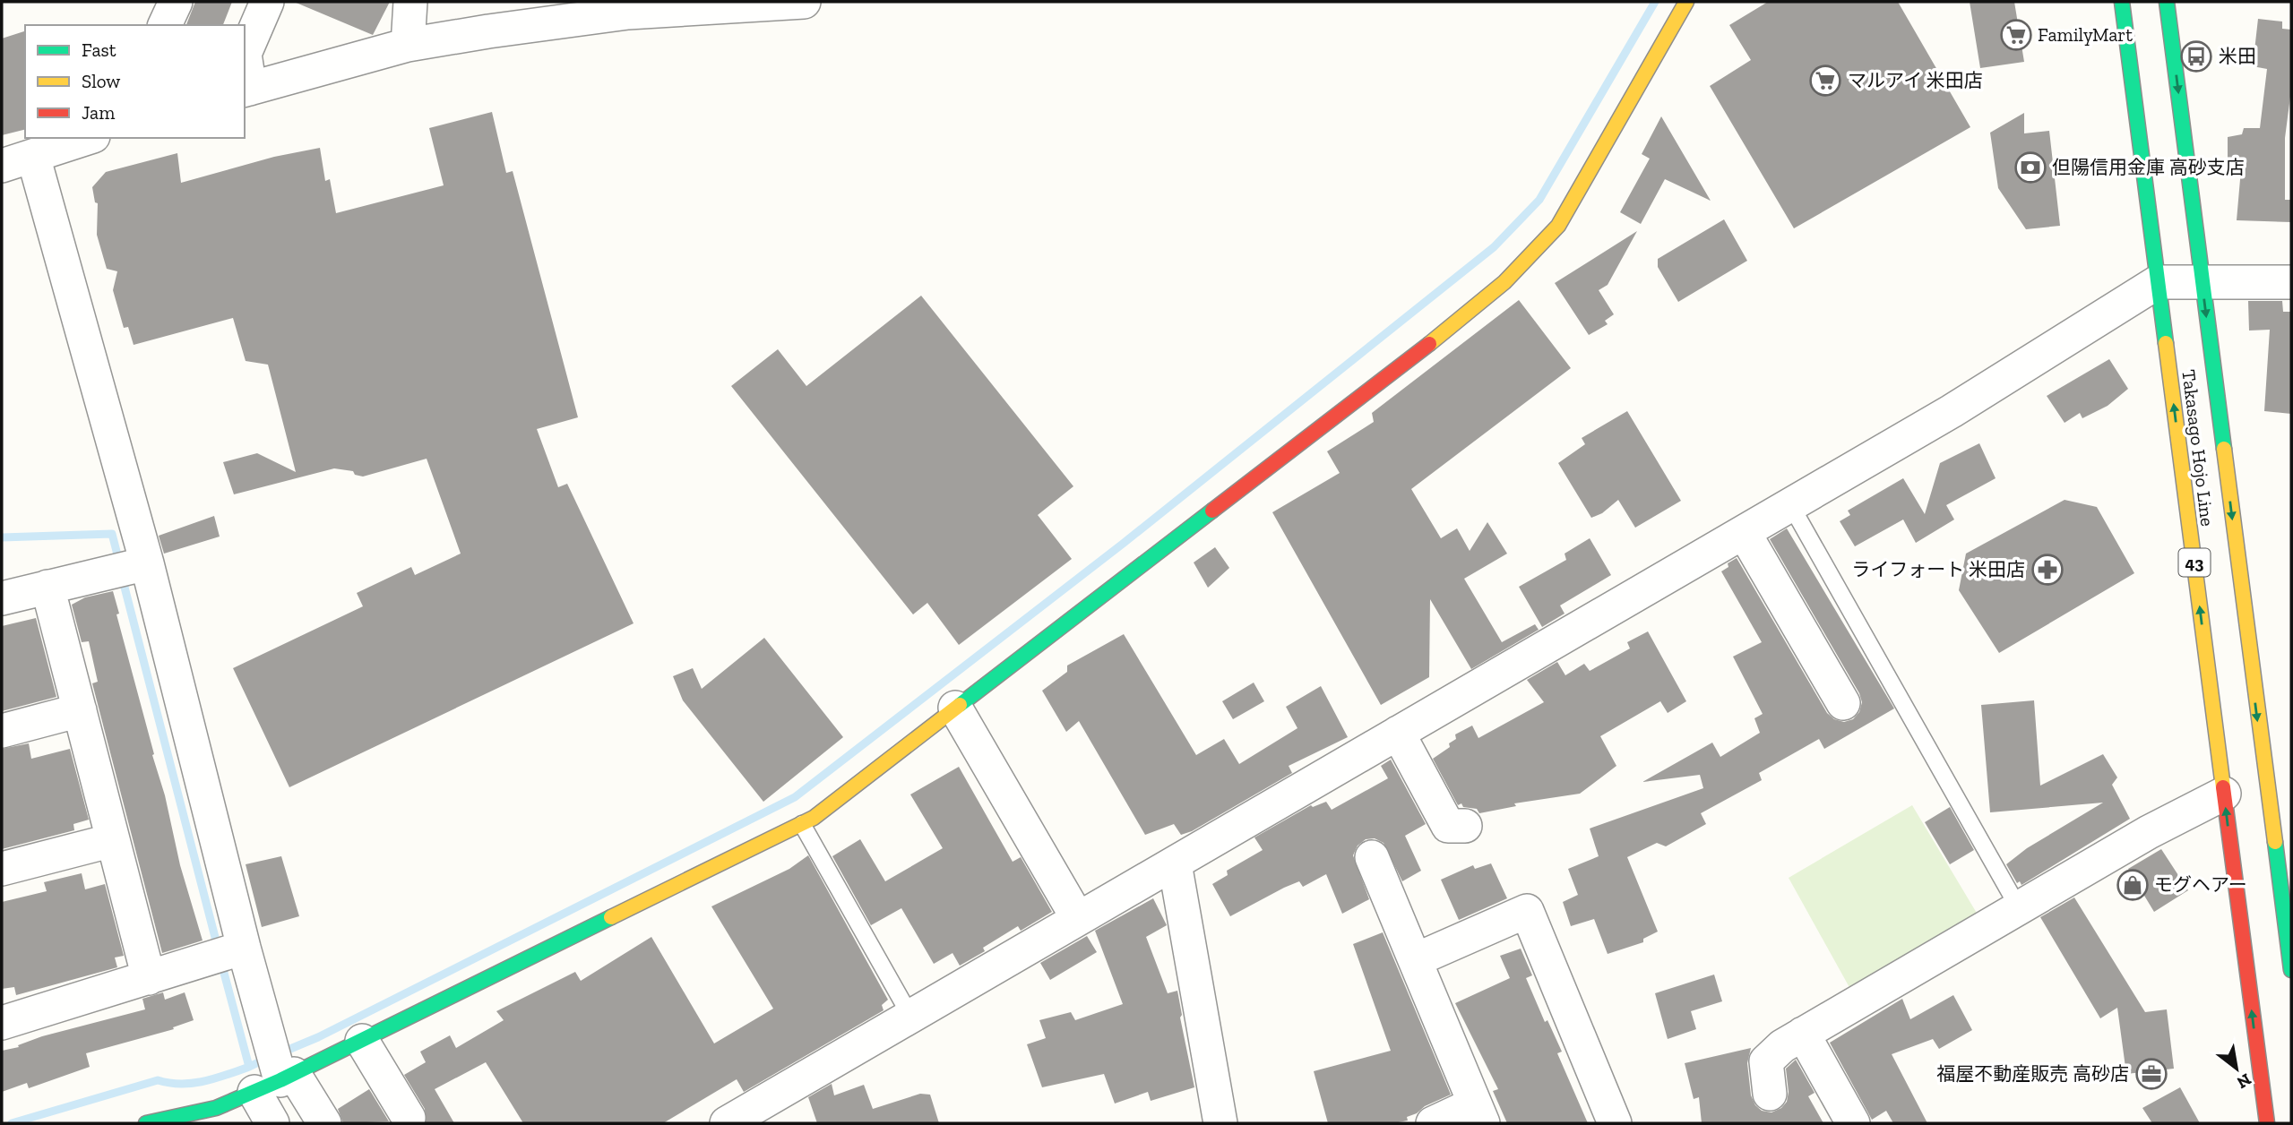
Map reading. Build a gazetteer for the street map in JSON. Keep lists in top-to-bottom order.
{
  "streets": {
    "main road": ["Takasago Hojo Line", "43"]
  },
  "places": {
    "supermarket": ["FamilyMart", "マルアイ 米田店"],
    "bus stop": ["米田"],
    "bank": ["但陽信用金庫 高砂支店"],
    "pharmacy": ["ライフォート 米田店"],
    "shop": ["モグヘアー"],
    "office": ["福屋不動産販売 高砂店"]
  },
  "legend": ["Fast", "Slow", "Jam"],
  "north": "bottom right"
}
